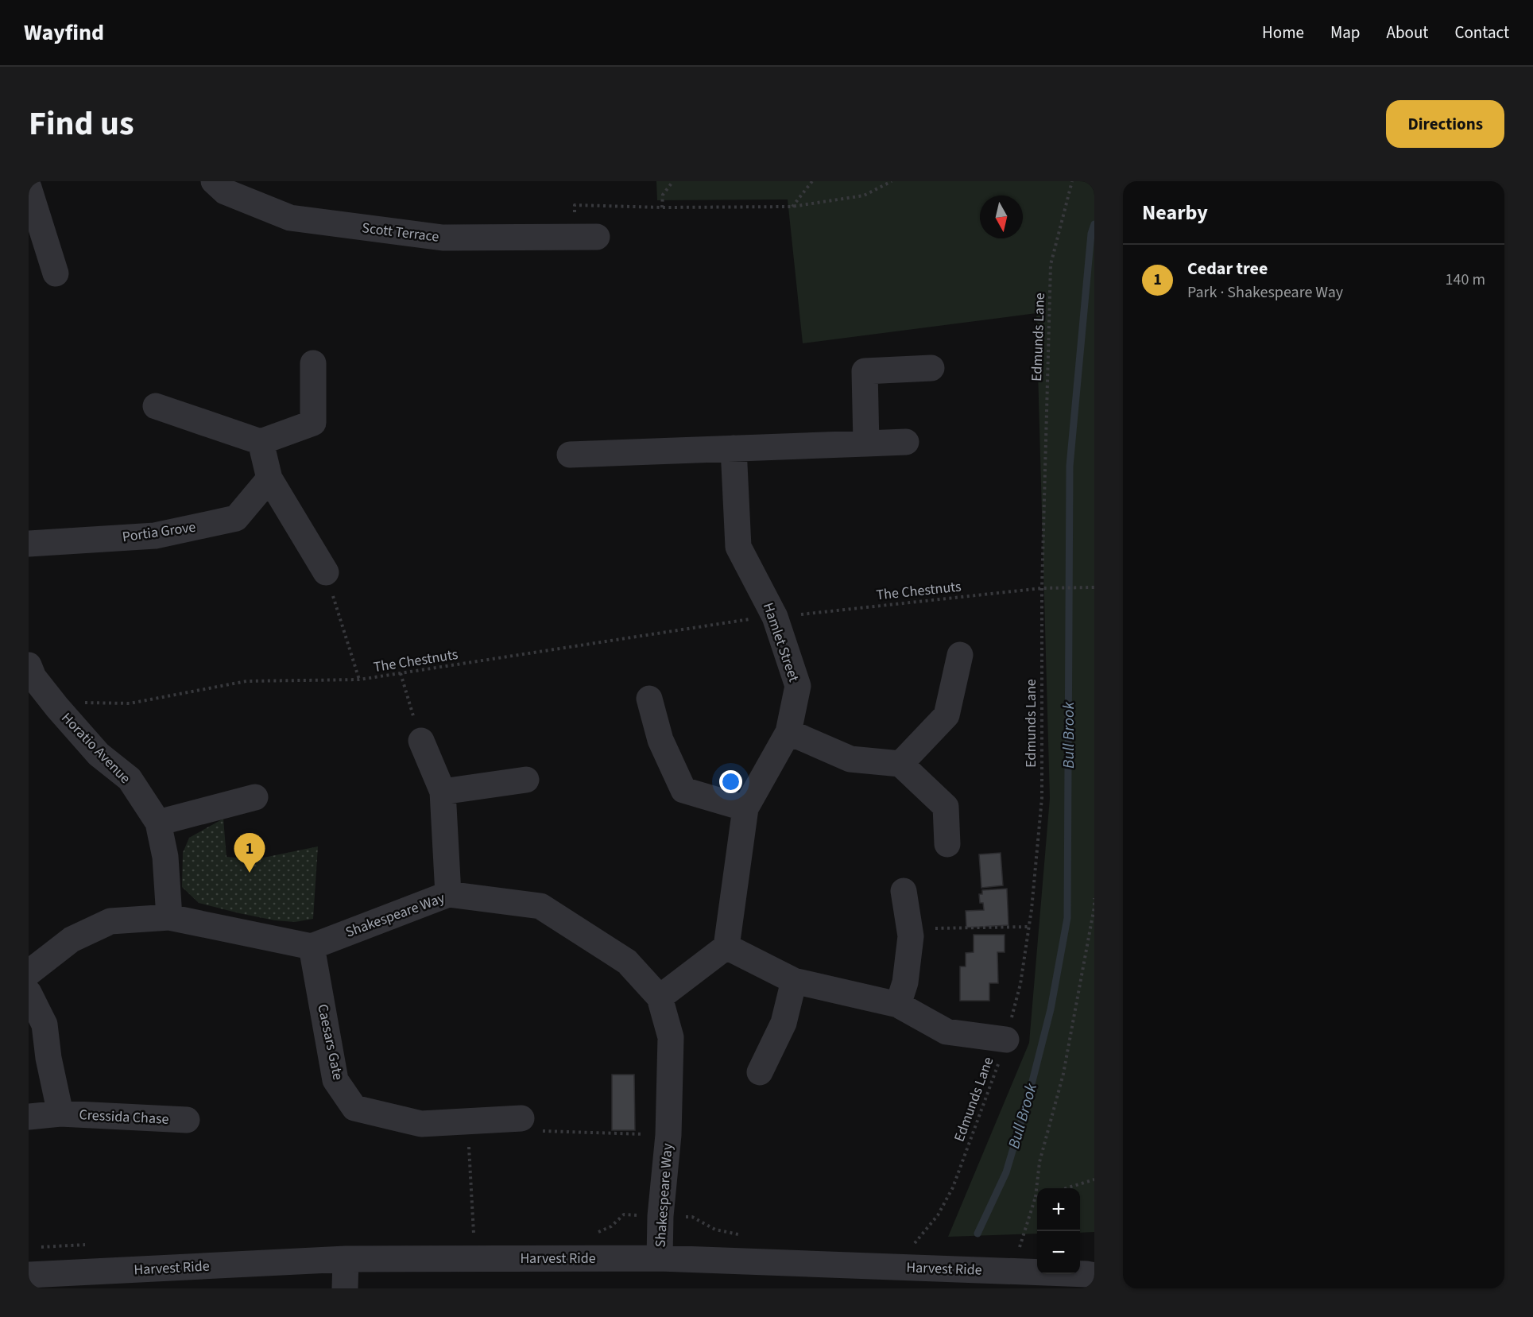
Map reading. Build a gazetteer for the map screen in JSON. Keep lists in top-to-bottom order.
{
  "streets": {
    "street": [
      "Scott Terrace",
      "Portia Grove",
      "Hamlet Street",
      "Horatio Avenue",
      "Shakespeare Way",
      "Caesars Gate",
      "Cressida Chase",
      "Harvest Ride"
    ],
    "path": ["Edmunds Lane", "The Chestnuts"]
  },
  "crossings": [
    ["Edmunds Lane", "The Chestnuts"],
    ["Shakespeare Way", "Caesars Gate"],
    ["Shakespeare Way", "Harvest Ride"]
  ],
  "water": ["Bull Brook"],
  "north": "bottom",
  "page": {
    "header": "Wayfind",
    "nav": [
      "Home",
      "Map",
      "About",
      "Contact"
    ],
    "title": "Find us",
    "buttons": "Directions",
    "heading": "Nearby",
    "list": [
      {
        "mark": "1",
        "name": "Cedar tree",
        "note": "Park · Shakespeare Way",
        "value": "140 m"
      }
    ],
    "pins": "1",
    "map_buttons": ["+", "−"]
  }
}
